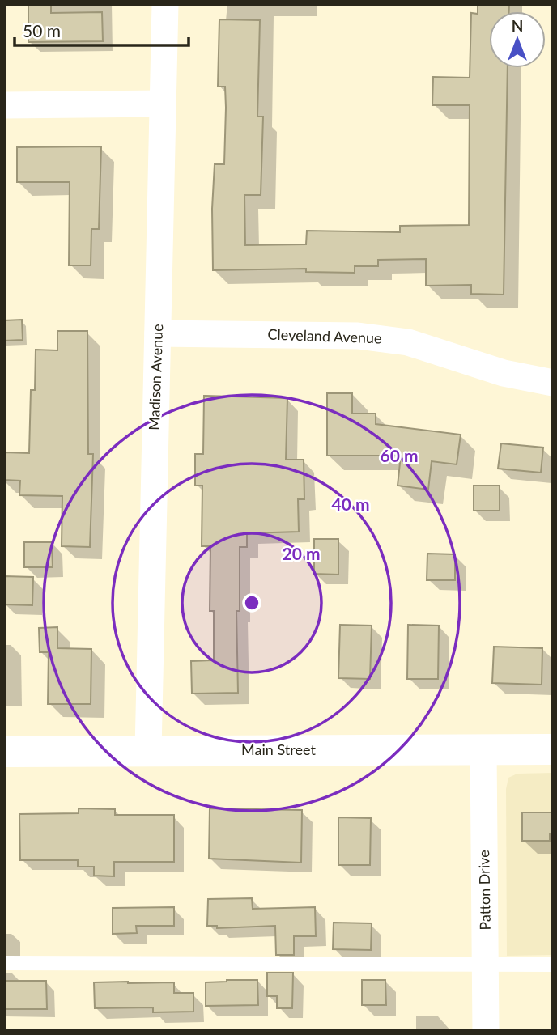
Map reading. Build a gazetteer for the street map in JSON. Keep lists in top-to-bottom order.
{
  "streets": {
    "main road": ["Main Street"],
    "street": ["Cleveland Avenue", "Madison Avenue", "Patton Drive"]
  },
  "crossings": [
    ["Cleveland Avenue", "Madison Avenue"],
    ["Madison Avenue", "Main Street"],
    ["Main Street", "Patton Drive"]
  ],
  "scale_bar": "50 m",
  "north": "top",
  "rings": ["60 m", "40 m", "20 m"]
}
